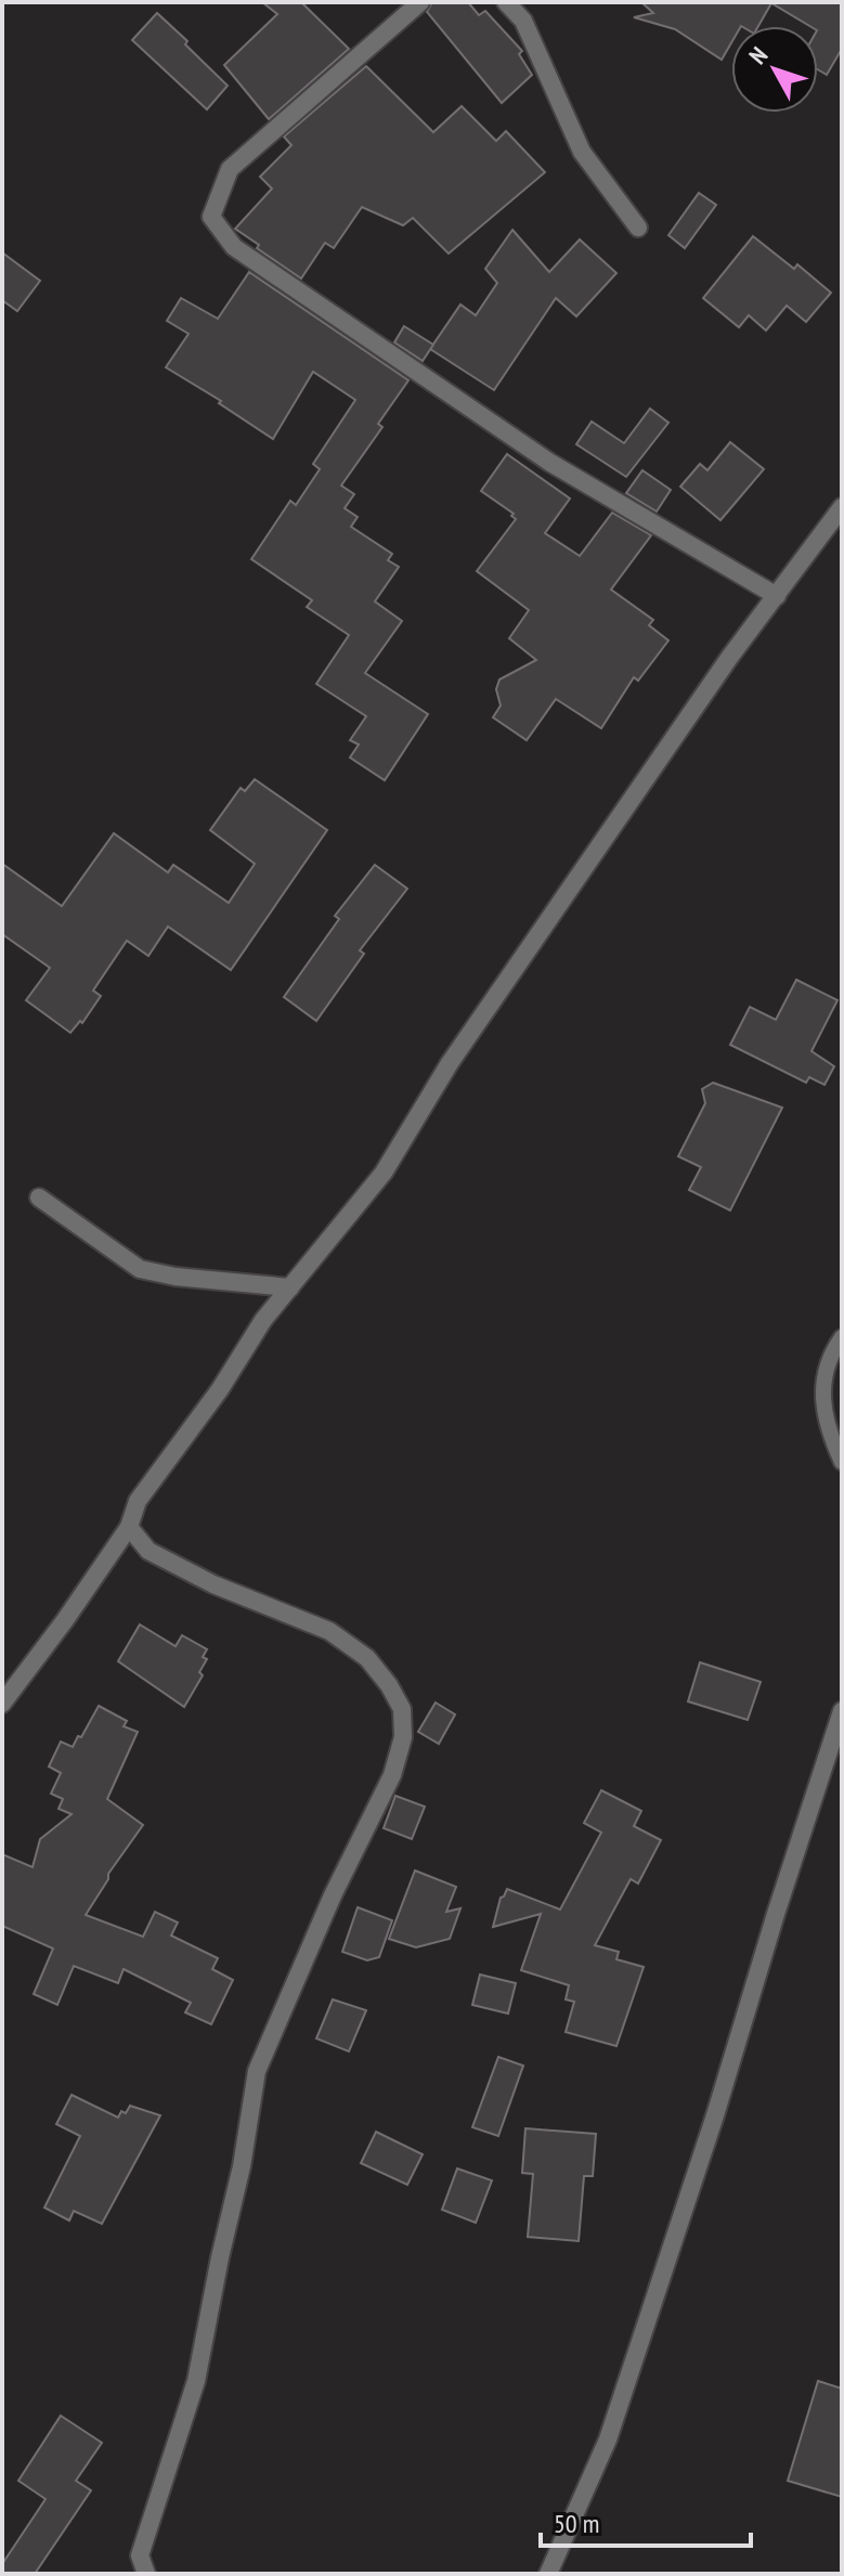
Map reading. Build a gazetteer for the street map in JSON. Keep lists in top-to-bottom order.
{
  "scale_bar": "50 m",
  "north": "top left"
}
